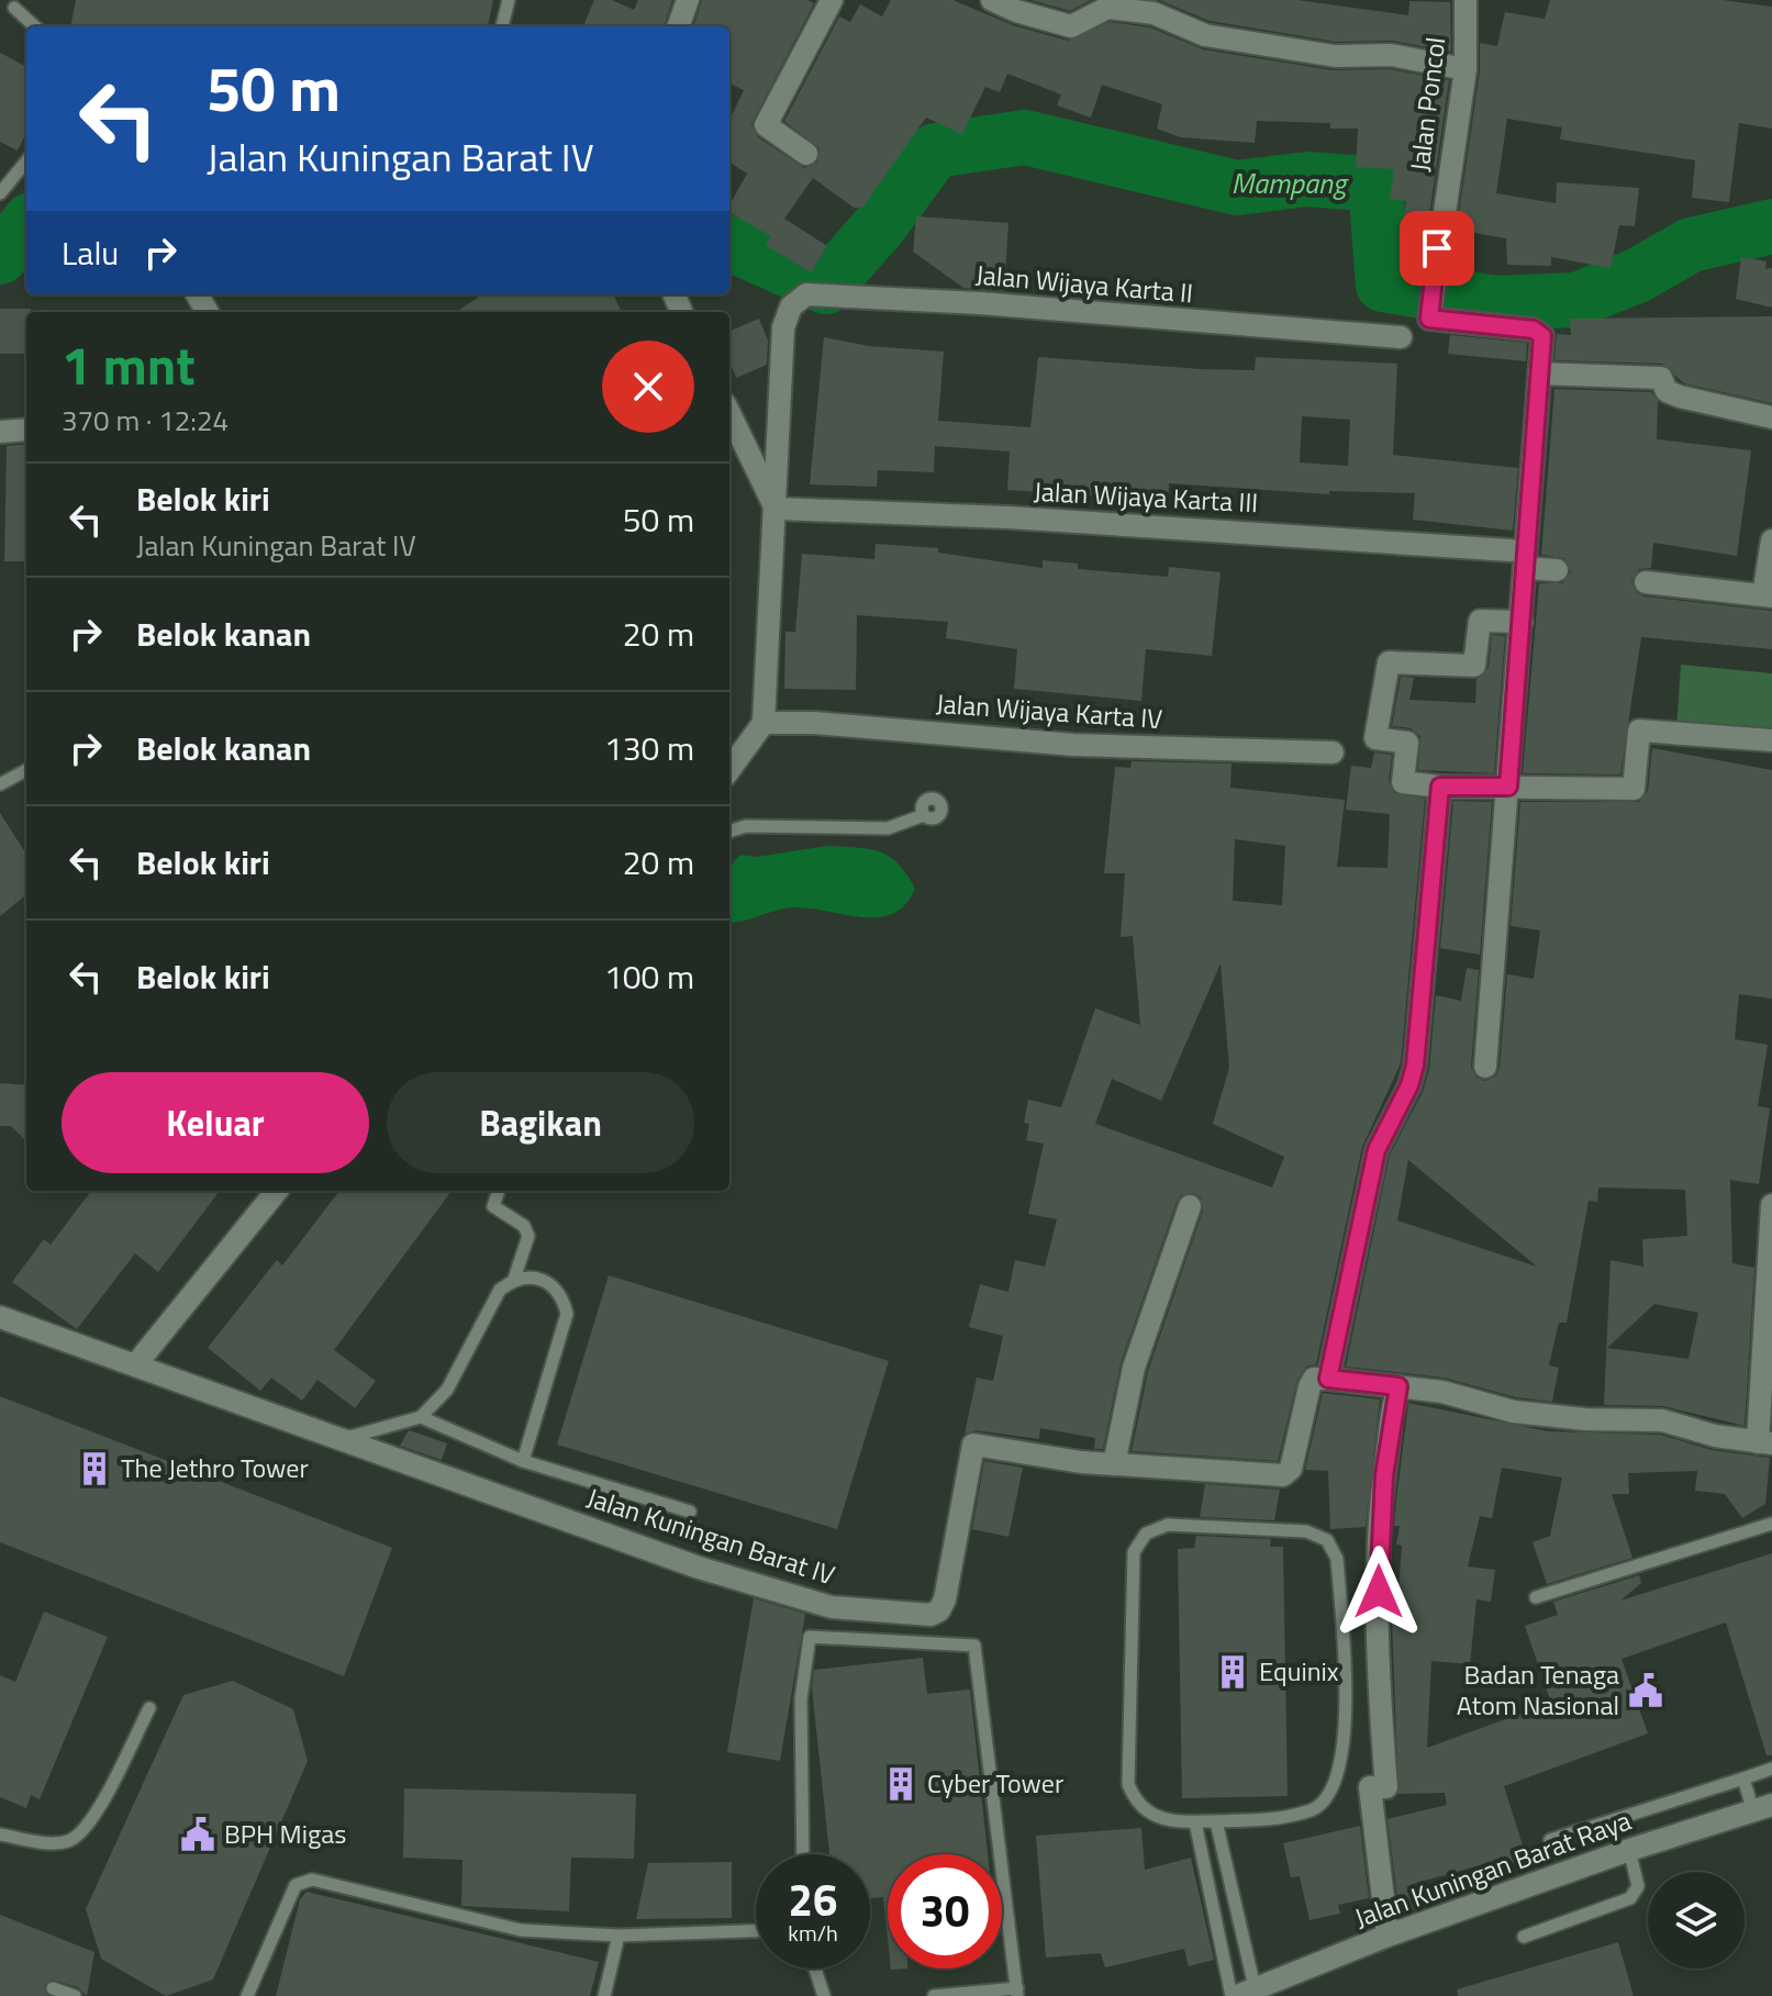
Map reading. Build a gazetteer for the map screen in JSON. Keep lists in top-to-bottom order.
{
  "streets": {
    "street": [
      "Jalan Poncol",
      "Jalan Wijaya Karta II",
      "Jalan Wijaya Karta III",
      "Jalan Wijaya Karta IV",
      "Jalan Kuningan Barat IV",
      "Jalan Kuningan Barat Raya"
    ]
  },
  "crossings": [
    ["Jalan Wijaya Karta II", "Jalan Wijaya Karta III"]
  ],
  "water": ["Mampang"],
  "places": {
    "building": ["The Jethro Tower", "Equinix", "Cyber Tower"],
    "public building": ["Badan Tenaga Atom Nasional", "BPH Migas"]
  },
  "page": {
    "turn": ["50 m", "Jalan Kuningan Barat IV"],
    "then": "Lalu",
    "heading": ["1 mnt", "370 m · 12:24"],
    "list": [
      {
        "name": "Belok kiri",
        "note": "Jalan Kuningan Barat IV",
        "value": "50 m"
      },
      {
        "name": "Belok kanan",
        "value": "20 m"
      },
      {
        "name": "Belok kanan",
        "value": "130 m"
      },
      {
        "name": "Belok kiri",
        "value": "20 m"
      },
      {
        "name": "Belok kiri",
        "value": "100 m"
      }
    ],
    "buttons": ["Keluar", "Bagikan"],
    "speed": "26 km/h",
    "limit": "30"
  }
}
